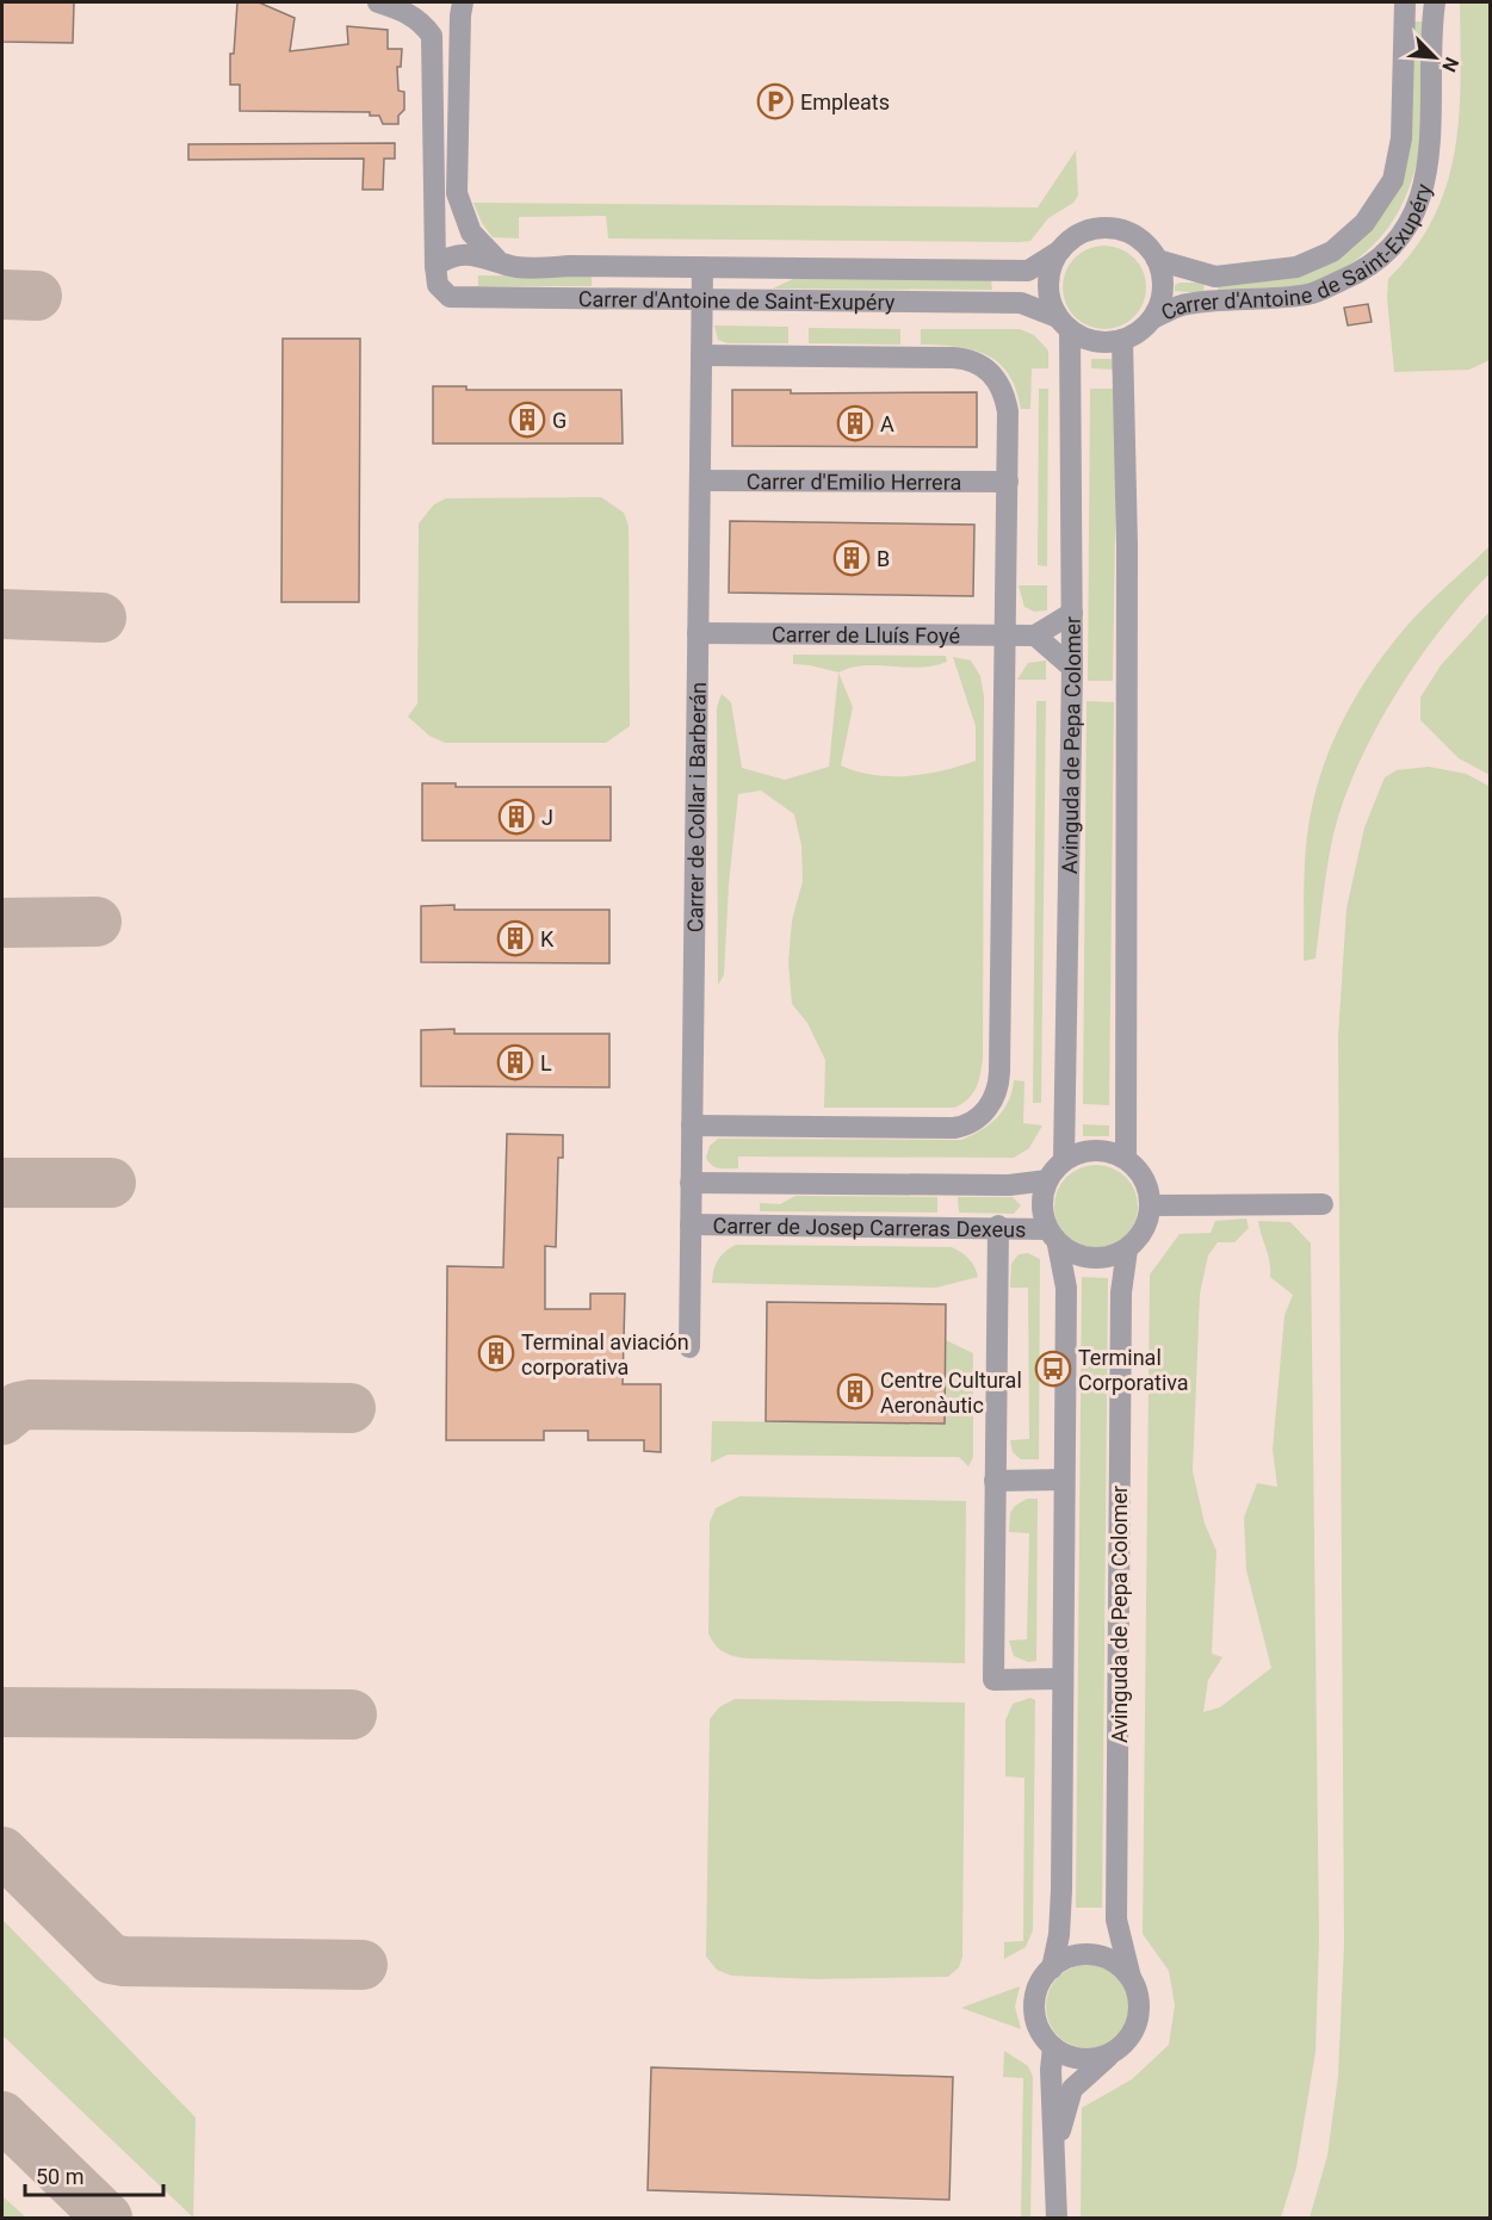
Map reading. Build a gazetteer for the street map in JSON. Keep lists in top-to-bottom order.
{
  "streets": {
    "street": [
      "Carrer d'Antoine de Saint-Exupéry",
      "Carrer d'Emilio Herrera",
      "Carrer de Lluís Foyé",
      "Avinguda de Pepa Colomer",
      "Carrer de Collar i Barberán",
      "Carrer de Josep Carreras Dexeus"
    ]
  },
  "crossings": [
    ["Carrer d'Antoine de Saint-Exupéry", "Avinguda de Pepa Colomer"],
    ["Carrer d'Antoine de Saint-Exupéry", "Carrer de Collar i Barberán"],
    ["Carrer d'Emilio Herrera", "Carrer de Collar i Barberán"],
    ["Carrer de Lluís Foyé", "Carrer de Collar i Barberán"],
    ["Avinguda de Pepa Colomer", "Carrer de Josep Carreras Dexeus"],
    ["Carrer de Collar i Barberán", "Carrer de Josep Carreras Dexeus"]
  ],
  "places": {
    "parking": ["Empleats"],
    "building": [
      "G",
      "A",
      "B",
      "J",
      "K",
      "L",
      "Terminal aviación corporativa",
      "Centre Cultural Aeronàutic"
    ],
    "bus stop": ["Terminal Corporativa"]
  },
  "scale_bar": "50 m",
  "north": "bottom right"
}
